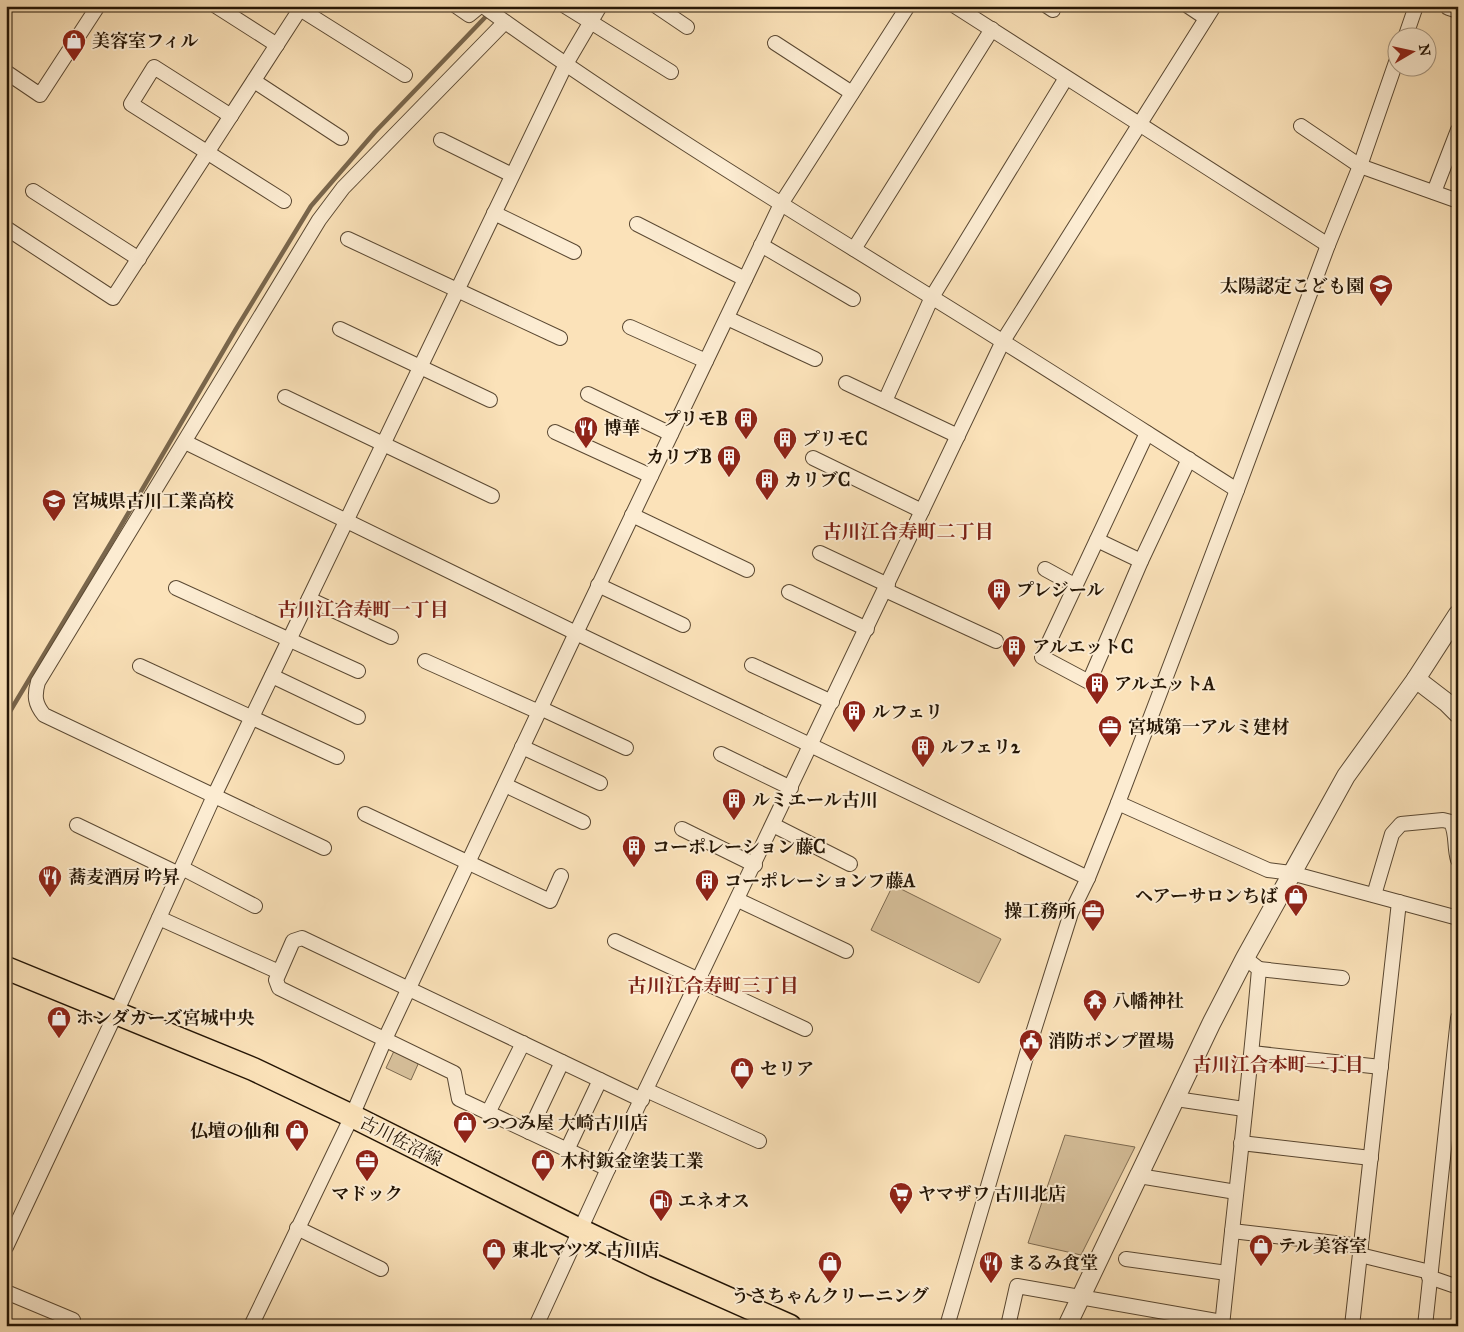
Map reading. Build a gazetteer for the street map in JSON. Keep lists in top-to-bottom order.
{
  "streets": {
    "main road": ["古川佐沼線"]
  },
  "districts": [
    "古川江合寿町二丁目",
    "古川江合寿町一丁目",
    "古川江合寿町三丁目",
    "古川江合本町一丁目"
  ],
  "places": {
    "shop": [
      "美容室フィル",
      "ヘアーサロンちば",
      "ホンダカーズ宮城中央",
      "セリア",
      "つつみ屋 大崎古川店",
      "仏壇の仙和",
      "木村鈑金塗装工業",
      "テル美容室",
      "東北マツダ 古川店",
      "うさちゃんクリーニング"
    ],
    "school or university": ["太陽認定こども園", "宮城県古川工業高校"],
    "building": [
      "プリモB",
      "プリモC",
      "カリブB",
      "カリブC",
      "プレジール",
      "アルエットC",
      "アルエットA",
      "ルフェリ",
      "ルフェリ2",
      "ルミエール古川",
      "コーポレーション藤C",
      "コーポレーションフ藤A"
    ],
    "restaurant": ["博華", "蕎麦酒房 吟昇", "まるみ食堂"],
    "office": ["宮城第一アルミ建材", "操工務所", "マドック"],
    "temple": ["八幡神社"],
    "public building": ["消防ポンプ置場"],
    "supermarket": ["ヤマザワ 古川北店"],
    "fuel station": ["エネオス"]
  },
  "north": "right"
}
